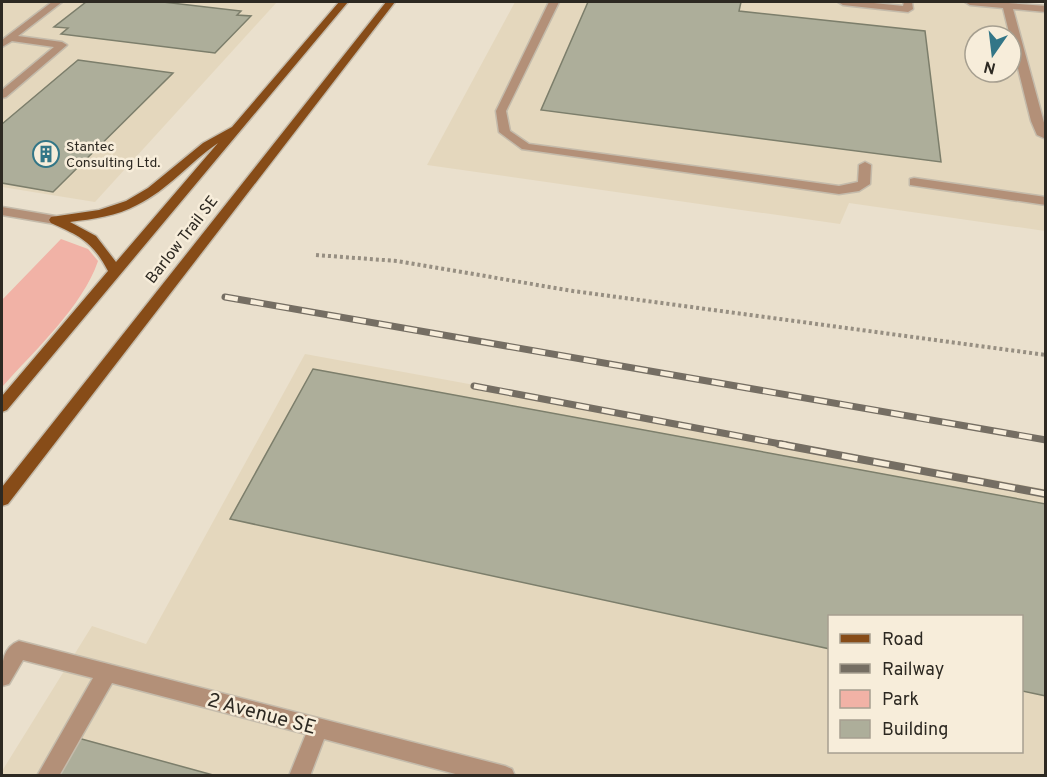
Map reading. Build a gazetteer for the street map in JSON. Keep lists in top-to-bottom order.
{
  "streets": {
    "main road": ["Barlow Trail SE"],
    "street": ["2 Avenue SE"]
  },
  "places": {
    "building": ["Stantec Consulting Ltd."]
  },
  "legend": [
    "Road",
    "Railway",
    "Park",
    "Building"
  ],
  "north": "bottom"
}
